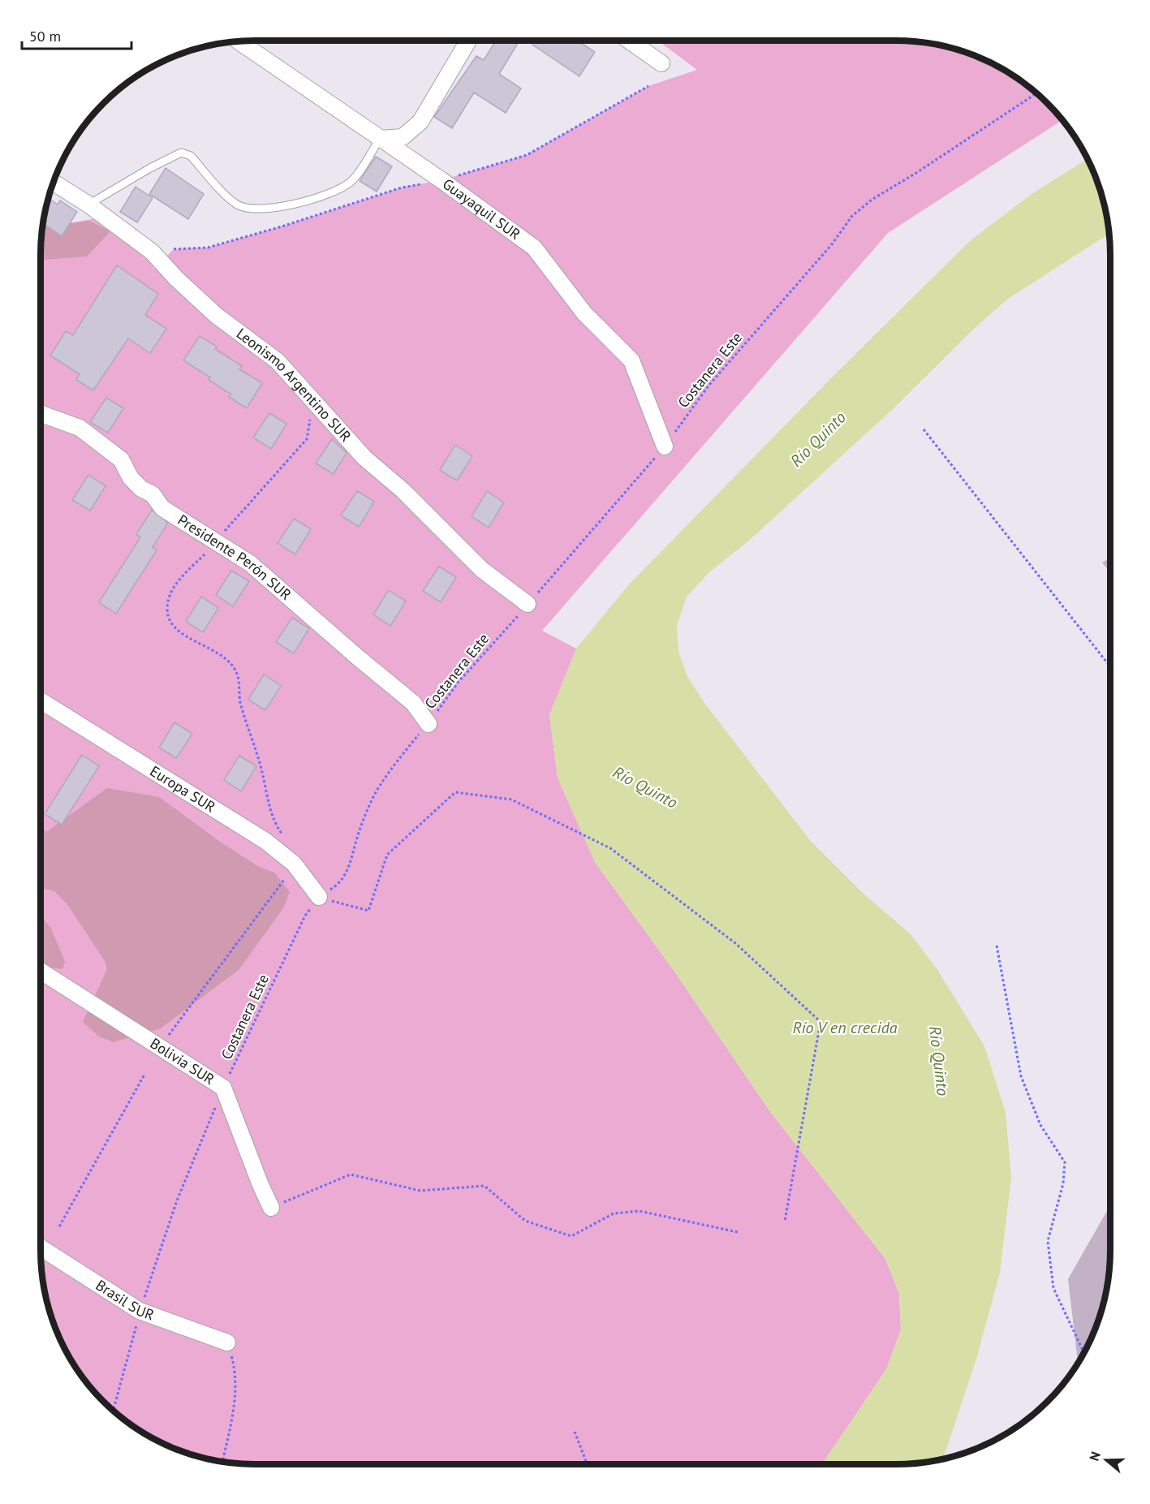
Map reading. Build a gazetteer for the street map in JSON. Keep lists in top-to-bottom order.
{
  "streets": {
    "street": [
      "Guayaquil SUR",
      "Leonismo Argentino SUR",
      "Presidente Perón SUR",
      "Europa SUR",
      "Bolivia SUR",
      "Brasil SUR"
    ],
    "path": ["Costanera Este"]
  },
  "crossings": [
    ["Guayaquil SUR", "Costanera Este"],
    ["Costanera Este", "Leonismo Argentino SUR"],
    ["Costanera Este", "Presidente Perón SUR"],
    ["Costanera Este", "Europa SUR"],
    ["Costanera Este", "Bolivia SUR"],
    ["Costanera Este", "Brasil SUR"]
  ],
  "water": ["Río Quinto", "Río V en crecida"],
  "scale_bar": "50 m",
  "north": "left"
}
